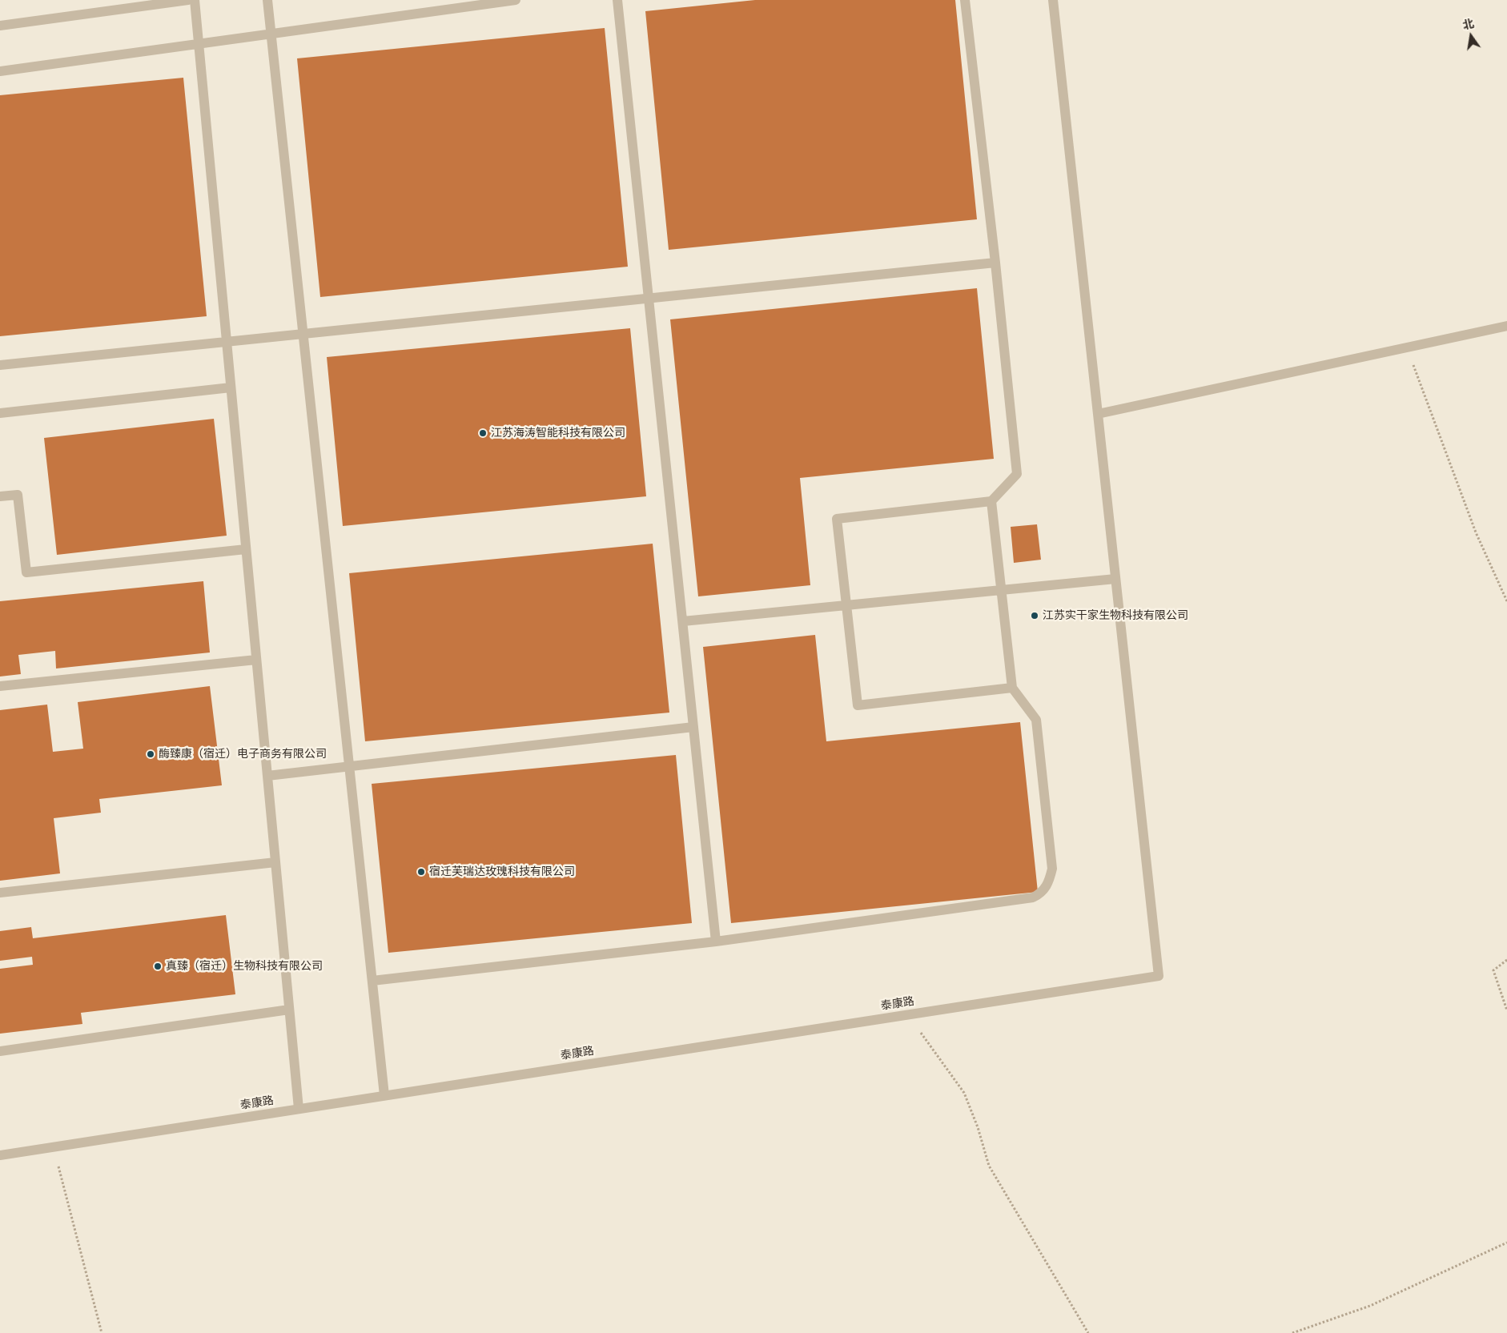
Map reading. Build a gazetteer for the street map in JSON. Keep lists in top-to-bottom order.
{
  "streets": {
    "street": ["泰康路"]
  },
  "places": [
    "江苏海涛智能科技有限公司",
    "江苏实干家生物科技有限公司",
    "酶臻康（宿迁）电子商务有限公司",
    "宿迁芙瑞达玫瑰科技有限公司",
    "真臻（宿迁）生物科技有限公司"
  ],
  "north": "top"
}
